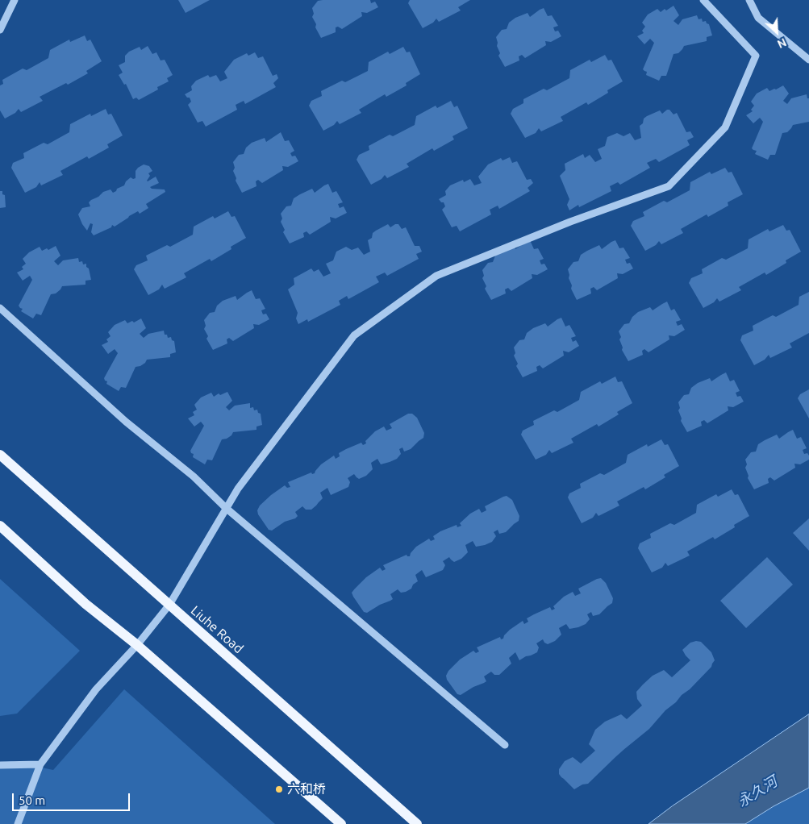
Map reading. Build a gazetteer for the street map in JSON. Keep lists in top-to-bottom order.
{
  "streets": {
    "main road": ["Liuhe Road"]
  },
  "water": ["永久河"],
  "places": ["六和桥"],
  "scale_bar": "50 m",
  "north": "bottom right"
}
